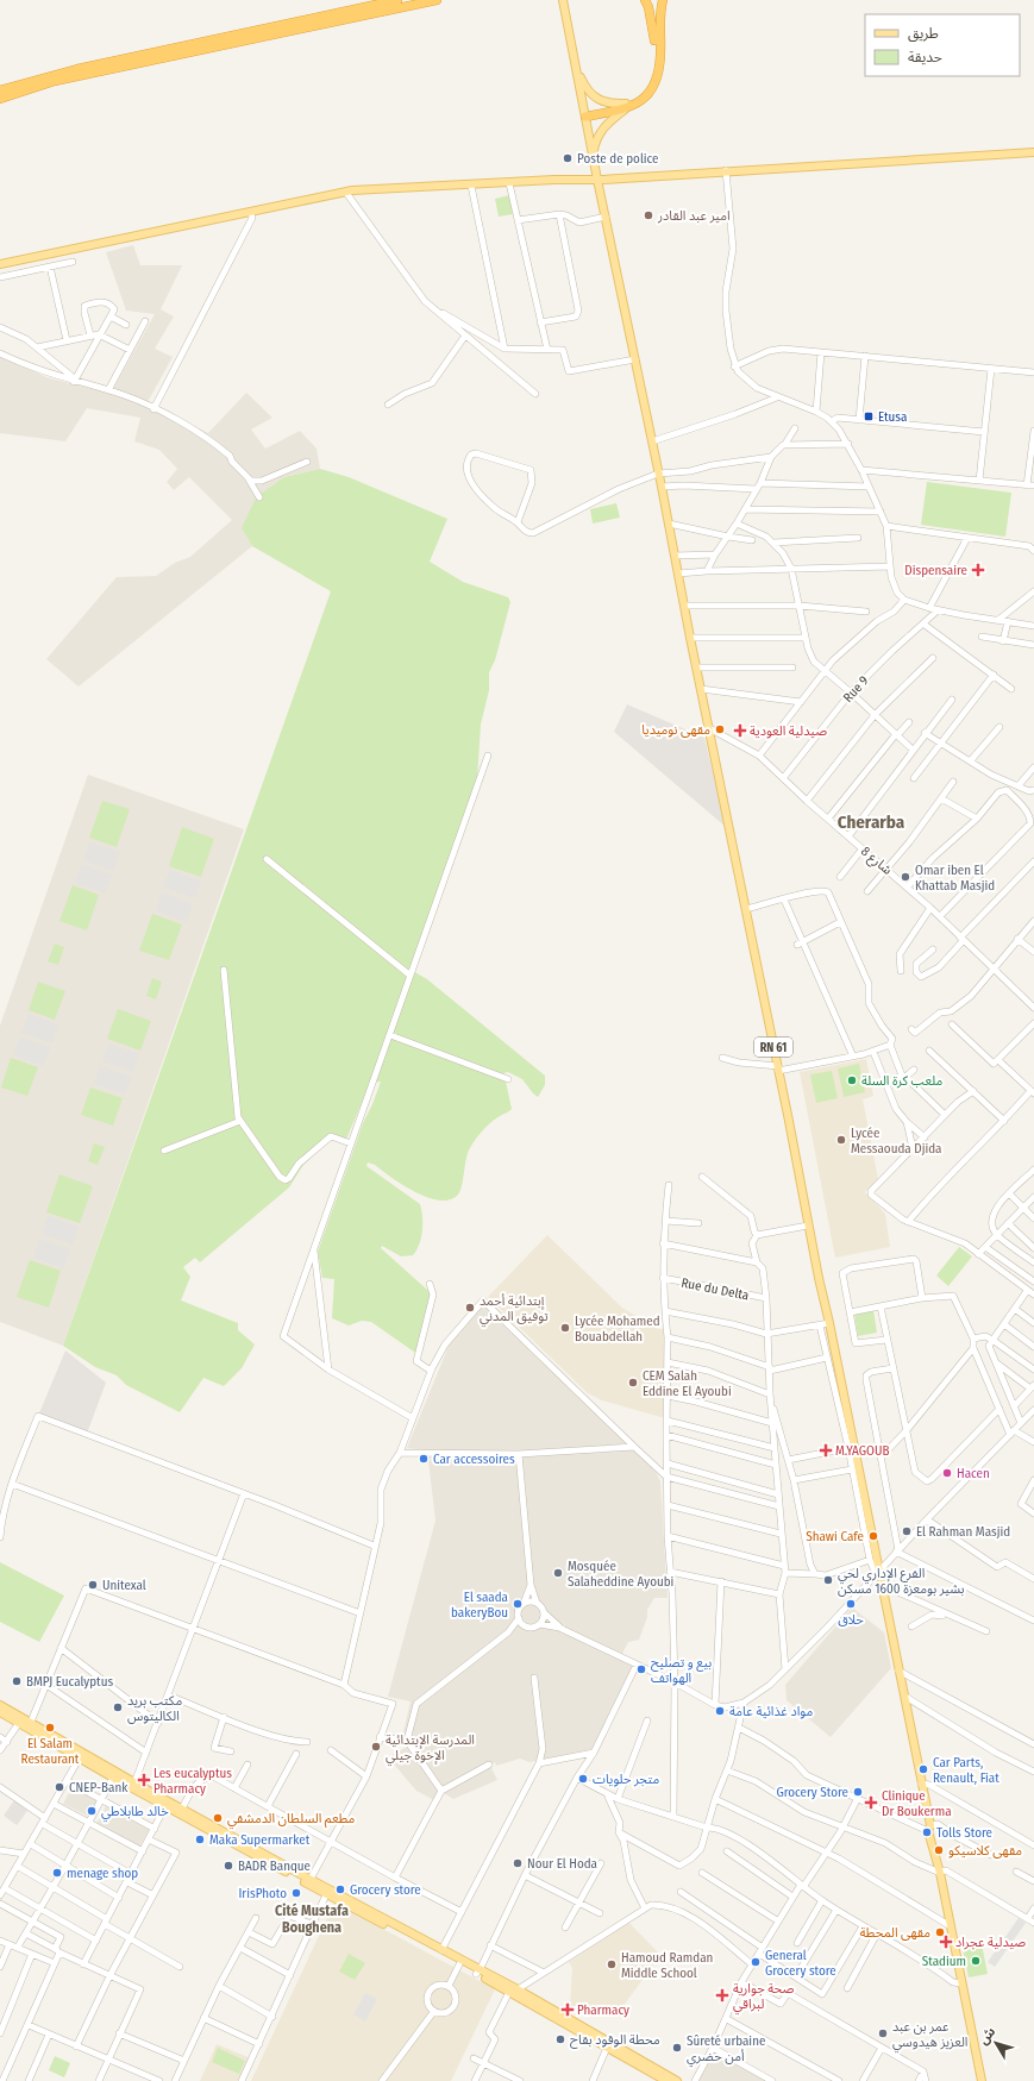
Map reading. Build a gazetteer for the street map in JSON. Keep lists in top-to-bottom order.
{
  "streets": {
    "main road": ["RN 61"],
    "street": ["Rue 9", "شارع 8", "Rue du Delta"]
  },
  "crossings": [
    ["Rue 9", "شارع 8"],
    ["شارع 8", "RN 61"]
  ],
  "districts": ["Cherarba", "Cité Mustafa Boughena"],
  "places": {
    "other": [
      "Poste de police",
      "امير عبد القادر",
      "مقهى نوميديا",
      "Omar iben El Khattab Masjid",
      "ملعب كرة السلة",
      "Lycée Messaouda Djida",
      "إبتدائية أحمد توفيق المدني",
      "Lycée Mohamed Bouabdellah",
      "CEM Salah Eddine El Ayoubi",
      "Car accessoires",
      "Hacen",
      "El Rahman Masjid",
      "Shawi Cafe",
      "Mosquée Salaheddine Ayoubi",
      "الفرع الإداري لحي بشير بومعزة 1600 مسكن",
      "Unitexal",
      "El saada bakeryBou",
      "حلاق",
      "بيع و تصليح الهواتف",
      "BMPJ Eucalyptus",
      "مكتب بريد الكاليتوس",
      "مواد غذائية عامة",
      "El Salam Restaurant",
      "المدرسة الإبتدائية الإخوة جيلي",
      "Car Parts, Renault, Fiat",
      "متجر حلويات",
      "CNEP-Bank",
      "Grocery Store",
      "خالد طابلاطي",
      "مطعم السلطان الدمشقي",
      "Tolls Store",
      "Maka Supermarket",
      "مقهى كلاسيكو",
      "Nour El Hoda",
      "BADR Banque",
      "menage shop",
      "Grocery store",
      "IrisPhoto",
      "مقهى المحطة",
      "Stadium",
      "General Grocery store",
      "Hamoud Ramdan Middle School",
      "عمر بن عبد العزيز هيدوسي",
      "محطة الوقود بقاح",
      "Sûreté urbaine أمن حضري"
    ],
    "transit": ["Etusa"],
    "health": [
      "Dispensaire",
      "صيدلية العودية",
      "M.YAGOUB",
      "Les eucalyptus Pharmacy",
      "Clinique Dr Boukerma",
      "صيدلية عجراد",
      "صحة جوارية لبراقي",
      "Pharmacy"
    ]
  },
  "legend": ["طريق", "حديقة"],
  "north": "top left"
}
